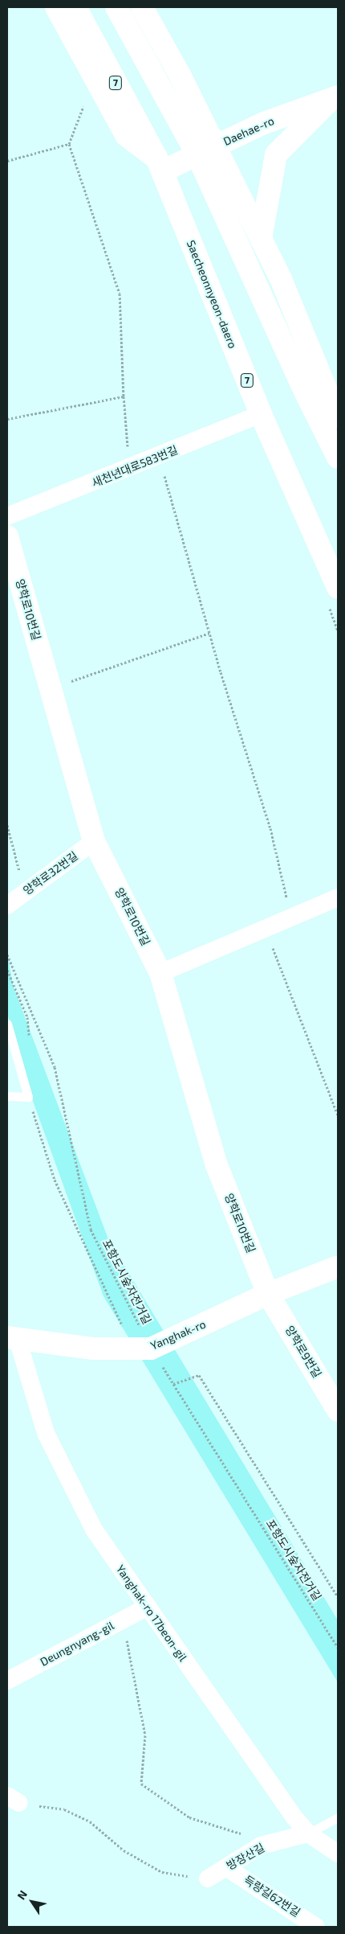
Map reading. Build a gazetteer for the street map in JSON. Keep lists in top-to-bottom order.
{
  "streets": {
    "main road": [
      "7",
      "Daehae-ro",
      "Saecheonnyeon-daero",
      "양학로10번길",
      "Yanghak-ro",
      "양학로9번길"
    ],
    "street": [
      "새천년대로583번길",
      "양학로32번길",
      "Yanghak-ro 17beon-gil",
      "Deungnyang-gil",
      "방장산길",
      "득량길62번길"
    ],
    "path": ["포항도시숲자전거길"]
  },
  "crossings": [
    ["Daehae-ro", "Saecheonnyeon-daero"],
    ["Saecheonnyeon-daero", "새천년대로583번길"],
    ["양학로10번길", "양학로32번길"],
    ["양학로10번길", "Yanghak-ro"],
    ["양학로10번길", "양학로9번길"],
    ["포항도시숲자전거길", "Yanghak-ro"],
    ["Yanghak-ro", "양학로9번길"],
    ["Yanghak-ro", "Yanghak-ro 17beon-gil"],
    ["Yanghak-ro 17beon-gil", "Deungnyang-gil"],
    ["Yanghak-ro 17beon-gil", "방장산길"],
    ["방장산길", "득량길62번길"]
  ],
  "north": "top left"
}
